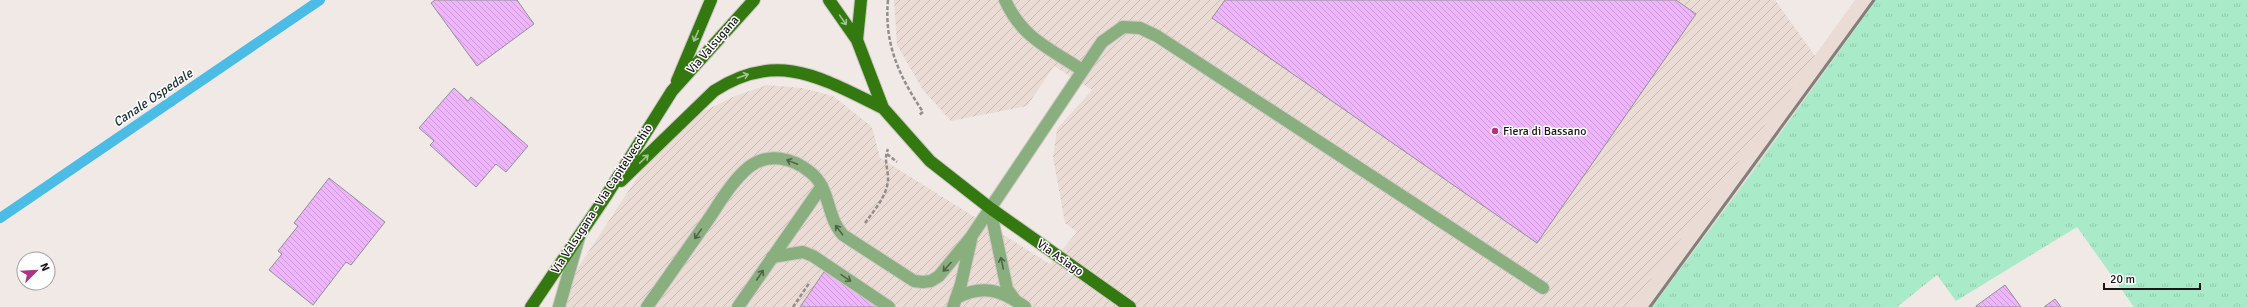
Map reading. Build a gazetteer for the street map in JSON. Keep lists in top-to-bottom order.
{
  "streets": {
    "main road": ["Via Valsugana", "Via Valsugana - Via Capitelvecchio", "Via Asiago"]
  },
  "crossings": [
    ["Via Valsugana", "Via Valsugana - Via Capitelvecchio"]
  ],
  "water": ["Canale Ospedale"],
  "places": ["Fiera di Bassano"],
  "scale_bar": "20 m",
  "north": "top right"
}
